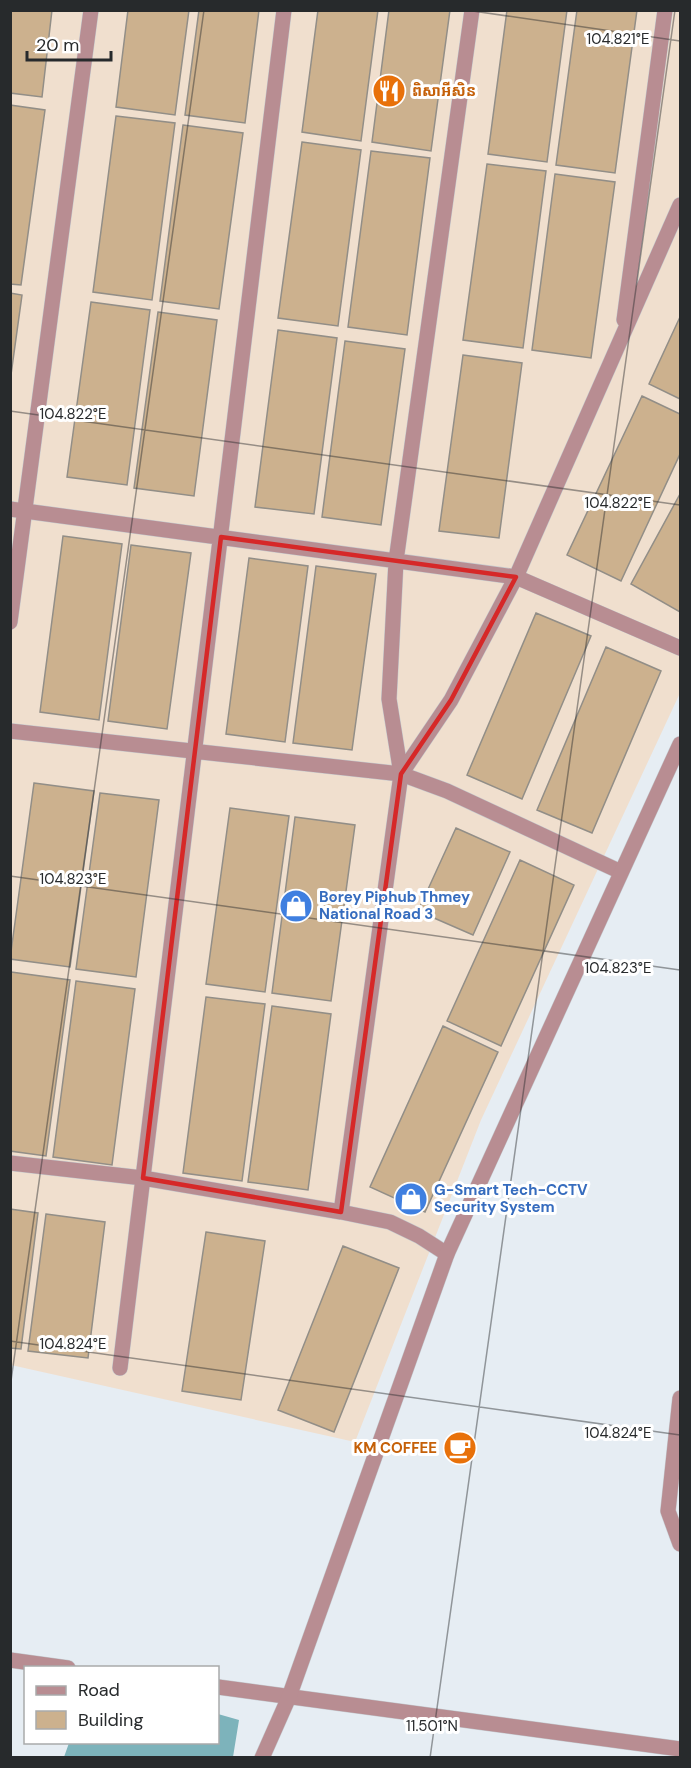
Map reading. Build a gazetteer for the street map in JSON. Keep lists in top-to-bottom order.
{
  "places": {
    "restaurant": ["ពិសាអីសិន"],
    "shop": ["Borey Piphub Thmey National Road 3", "G-Smart Tech-CCTV Security System"],
    "cafe": ["KM COFFEE"]
  },
  "legend": ["Road", "Building"],
  "scale_bar": "20 m",
  "coordinates": [
    "104.821°E",
    "104.822°E",
    "104.823°E",
    "104.824°E",
    "11.501°N"
  ]
}
